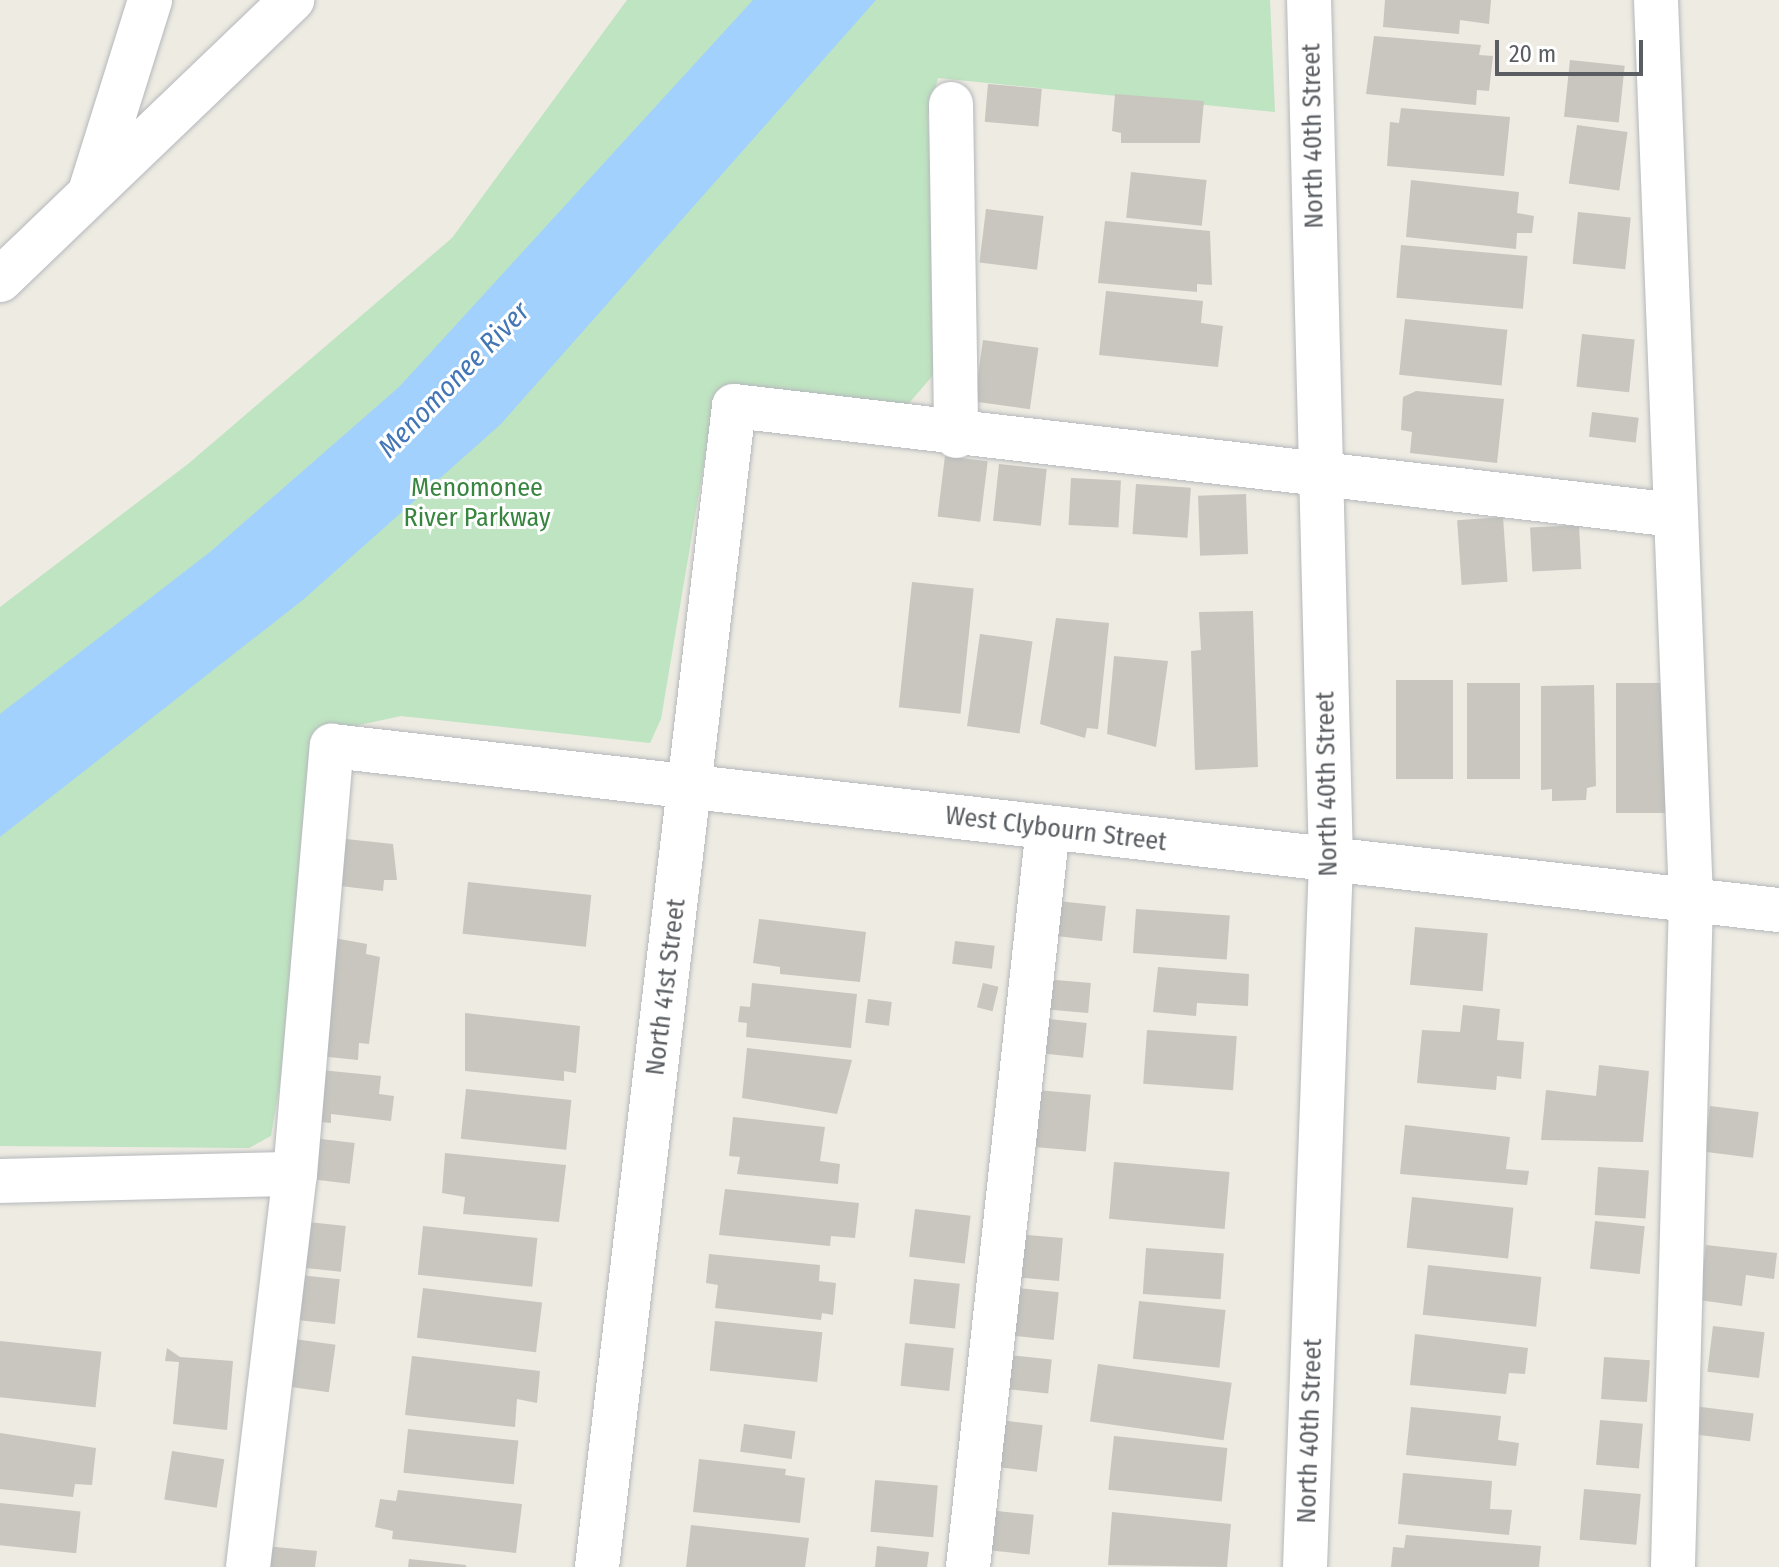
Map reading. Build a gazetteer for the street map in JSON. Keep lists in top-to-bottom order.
{
  "streets": {
    "street": ["North 40th Street", "West Clybourn Street", "North 41st Street"]
  },
  "crossings": [
    ["North 40th Street", "West Clybourn Street"],
    ["West Clybourn Street", "North 41st Street"]
  ],
  "water": ["Menomonee River"],
  "parks": ["Menomonee River Parkway"],
  "scale_bar": "20 m"
}
